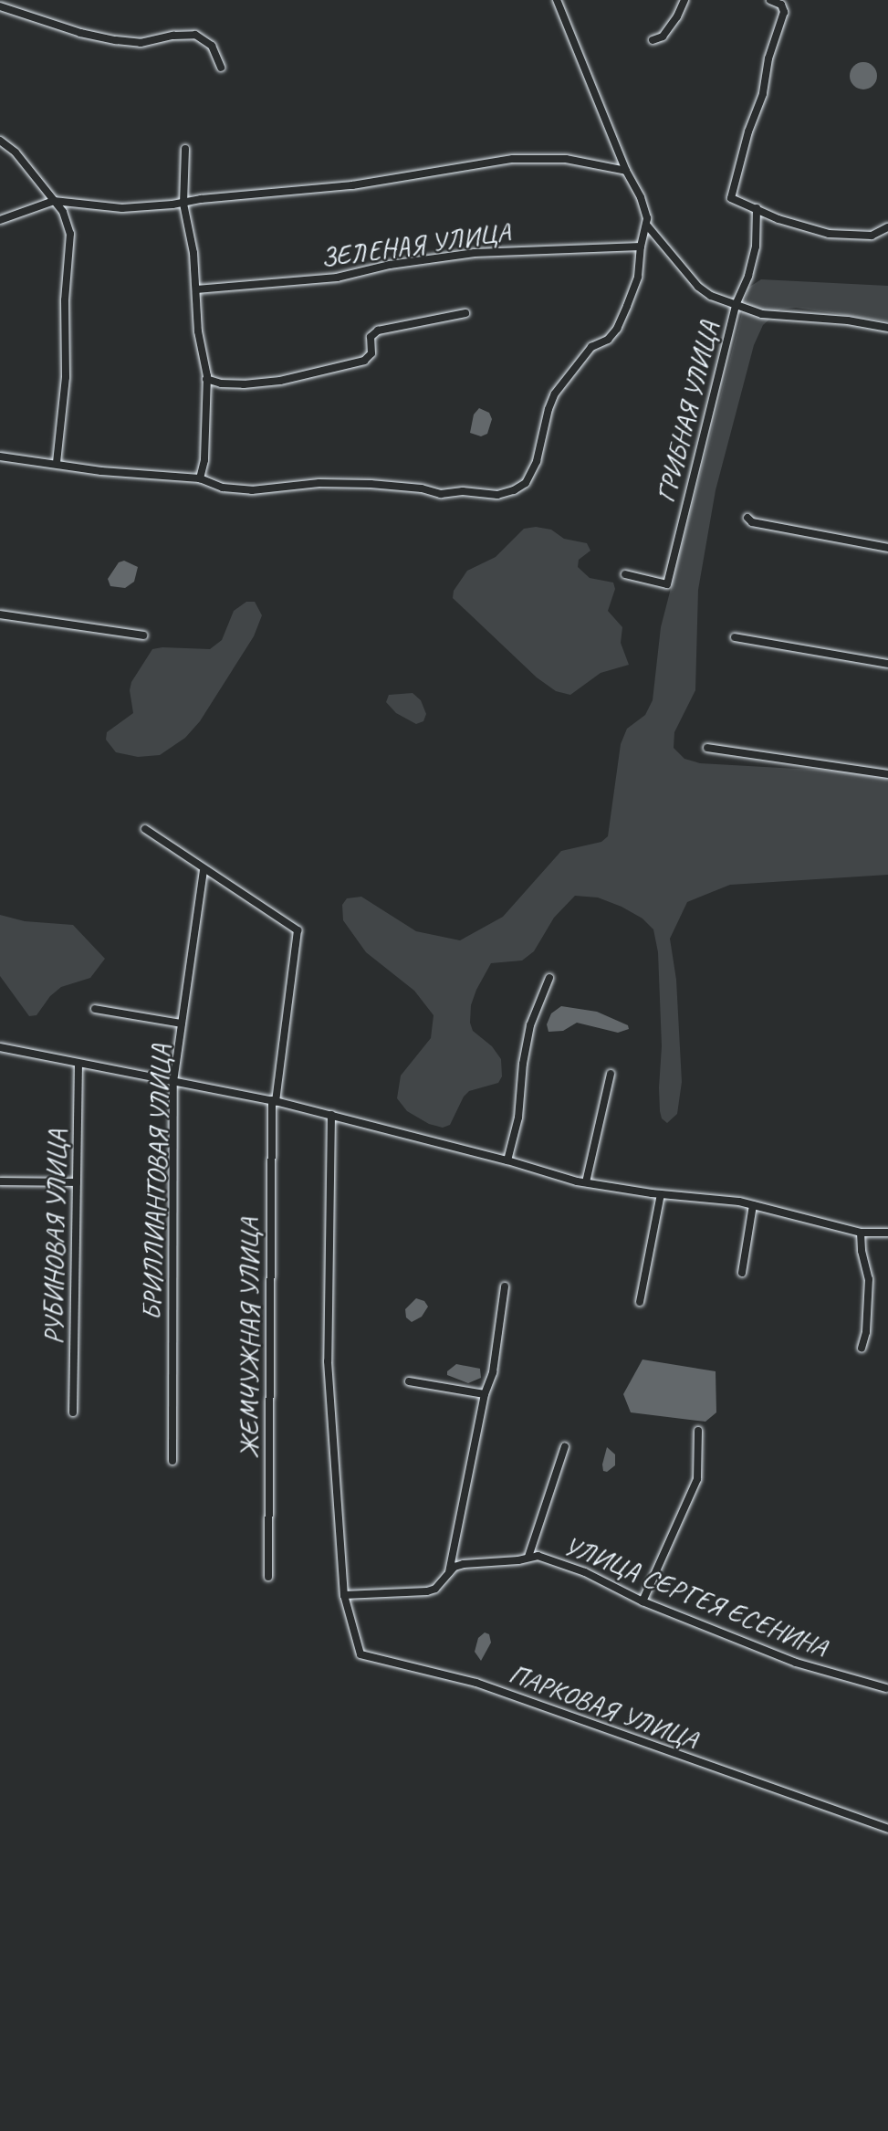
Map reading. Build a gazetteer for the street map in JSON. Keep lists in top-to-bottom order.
{
  "streets": {
    "street": [
      "ЗЕЛЕНАЯ УЛИЦА",
      "ГРИБНАЯ УЛИЦА",
      "БРИЛЛИАНТОВАЯ УЛИЦА",
      "РУБИНОВАЯ УЛИЦА",
      "ЖЕМЧУЖНАЯ УЛИЦА",
      "УЛИЦА СЕРГЕЯ ЕСЕНИНА",
      "ПАРКОВАЯ УЛИЦА"
    ]
  },
  "crossings": [
    ["БРИЛЛИАНТОВАЯ УЛИЦА", "ЖЕМЧУЖНАЯ УЛИЦА"],
    ["УЛИЦА СЕРГЕЯ ЕСЕНИНА", "ПАРКОВАЯ УЛИЦА"]
  ]
}
